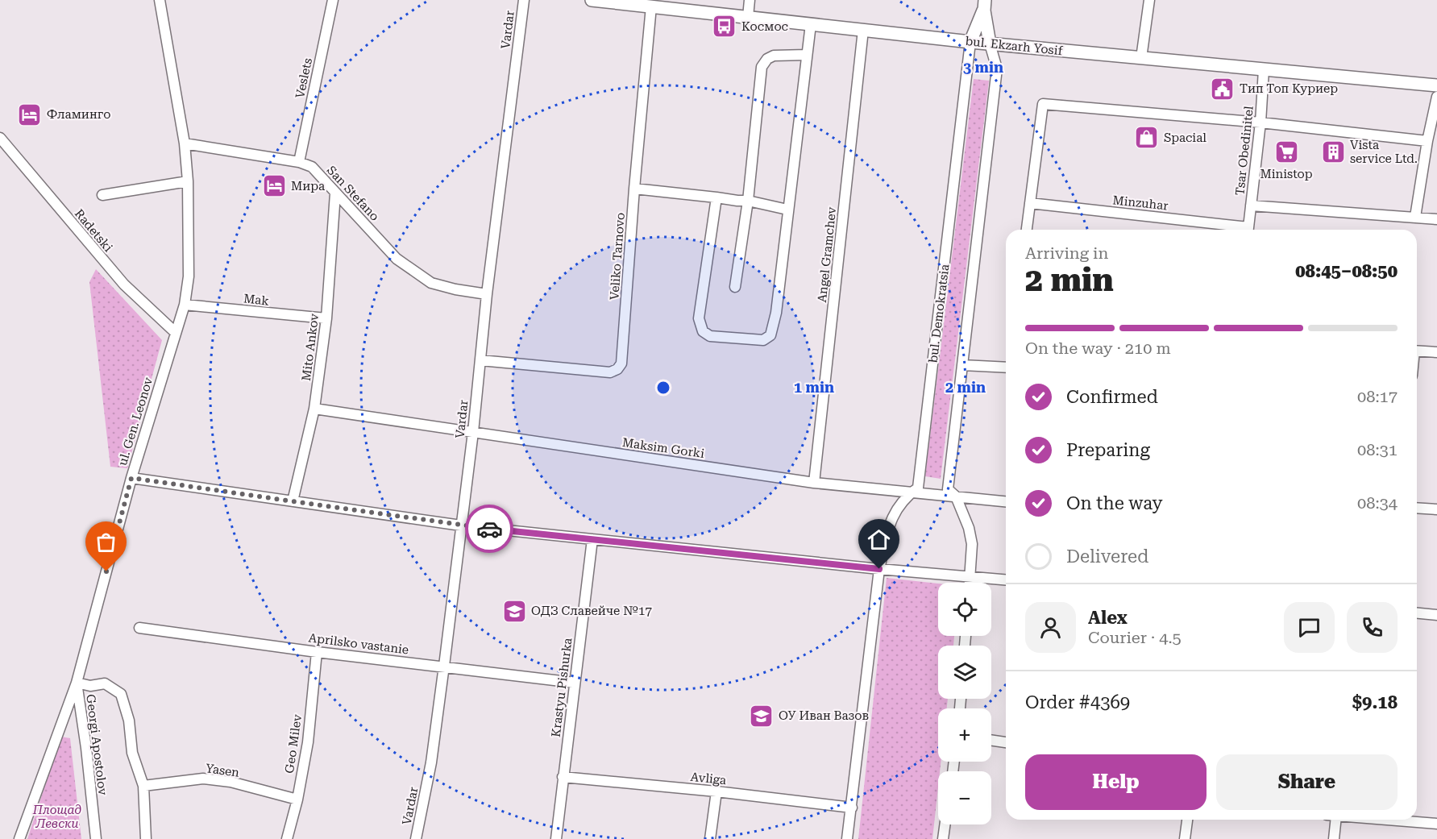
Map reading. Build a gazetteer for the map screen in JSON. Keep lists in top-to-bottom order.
{
  "streets": {
    "street": [
      "Vardar",
      "bul. Ekzarh Yosif",
      "Veslets",
      "Tsar Obedinitel",
      "San Stefano",
      "Minzuhar",
      "Radetski",
      "Angel Gramchev",
      "Veliko Tarnovo",
      "Mak",
      "bul. Demokratsia",
      "Mito Ankov",
      "ul. Gen. Leonov",
      "Maksim Gorki",
      "Aprilsko vastanie",
      "Krastyu Pishurka",
      "Geo Milev",
      "Georgi Apostolov",
      "Yasen",
      "Avliga"
    ]
  },
  "crossings": [
    ["Vardar", "San Stefano"],
    ["Vardar", "Veliko Tarnovo"],
    ["Vardar", "Maksim Gorki"],
    ["Vardar", "Aprilsko vastanie"],
    ["bul. Ekzarh Yosif", "Tsar Obedinitel"],
    ["bul. Ekzarh Yosif", "Angel Gramchev"],
    ["bul. Ekzarh Yosif", "Veliko Tarnovo"],
    ["bul. Ekzarh Yosif", "bul. Demokratsia"],
    ["Veslets", "San Stefano"],
    ["San Stefano", "Mito Ankov"],
    ["San Stefano", "ul. Gen. Leonov"],
    ["Radetski", "ul. Gen. Leonov"],
    ["Angel Gramchev", "Maksim Gorki"],
    ["Mak", "Mito Ankov"],
    ["Mak", "ul. Gen. Leonov"],
    ["bul. Demokratsia", "Maksim Gorki"],
    ["bul. Demokratsia", "Avliga"],
    ["Mito Ankov", "Maksim Gorki"],
    ["ul. Gen. Leonov", "Georgi Apostolov"],
    ["Aprilsko vastanie", "Krastyu Pishurka"],
    ["Aprilsko vastanie", "Geo Milev"],
    ["Krastyu Pishurka", "Avliga"],
    ["Geo Milev", "Yasen"]
  ],
  "parks": ["Площад Левски"],
  "places": {
    "bus stop": ["Космос"],
    "public building": ["Тип Топ Куриер"],
    "hotel": ["Фламинго", "Мира"],
    "shop": ["Spacial"],
    "supermarket": ["Ministop"],
    "building": ["Vista service Ltd."],
    "school or university": ["ОДЗ Славейче №17", "ОУ Иван Вазов"]
  },
  "page": {
    "heading": ["2 min", "Arriving in", "08:45–08:50"],
    "panel": [
      "Alex",
      "Courier · 4.5",
      "Order #4369",
      "$9.18"
    ],
    "bar": "On the way · 210 m",
    "list": [
      ["Confirmed", "08:17"],
      ["Preparing", "08:31"],
      ["On the way", "08:34"],
      "Delivered"
    ],
    "map_buttons": ["+", "−"],
    "buttons": ["Help", "Share"]
  },
  "rings": ["3 min", "1 min", "2 min"]
}
